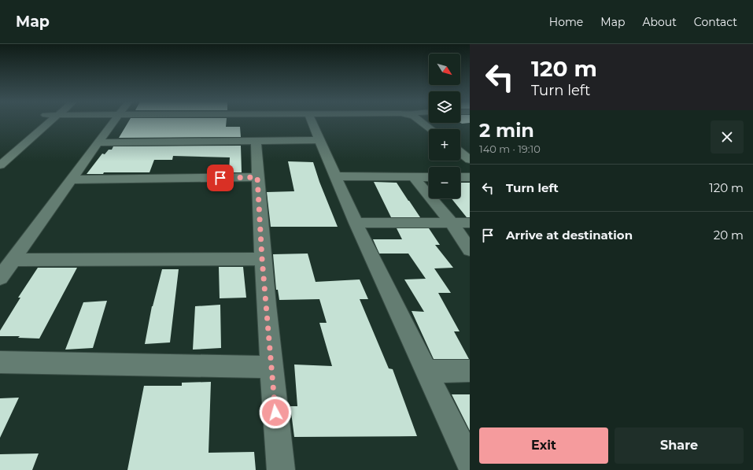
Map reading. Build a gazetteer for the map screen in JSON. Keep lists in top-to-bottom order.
{
  "north": "bottom right",
  "page": {
    "header": "Map",
    "nav": [
      "Home",
      "Map",
      "About",
      "Contact"
    ],
    "turn": ["120 m", "Turn left"],
    "map_buttons": ["+", "−"],
    "heading": ["2 min", "140 m · 19:10"],
    "list": [
      {
        "name": "Turn left",
        "value": "120 m"
      },
      {
        "name": "Arrive at destination",
        "value": "20 m"
      }
    ],
    "buttons": ["Exit", "Share"]
  }
}
